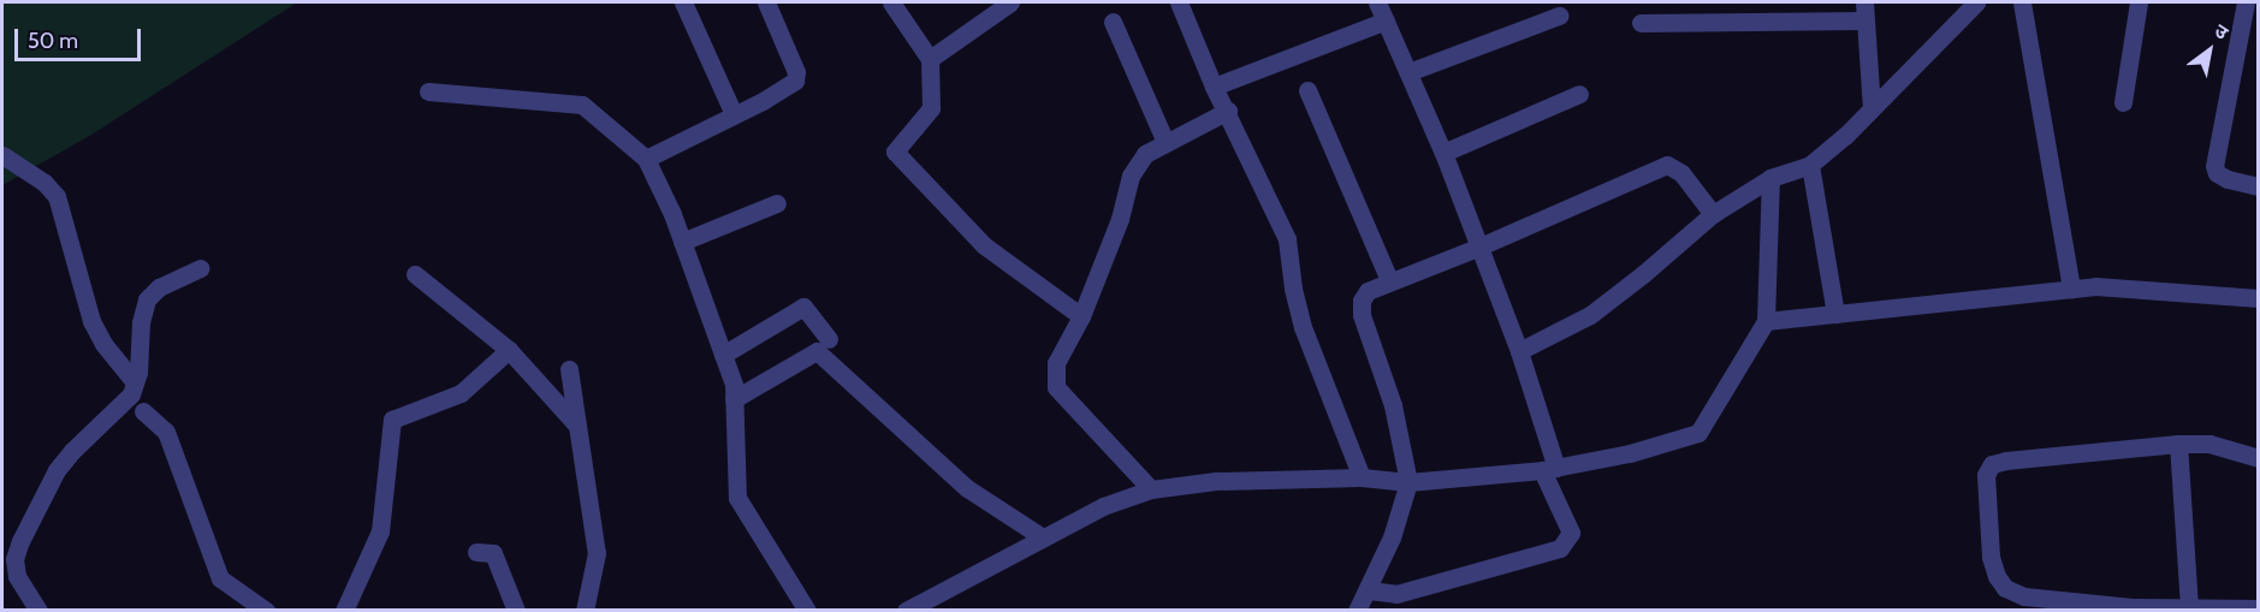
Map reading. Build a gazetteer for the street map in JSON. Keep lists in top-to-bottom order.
{
  "scale_bar": "50 m",
  "north": "top right"
}
